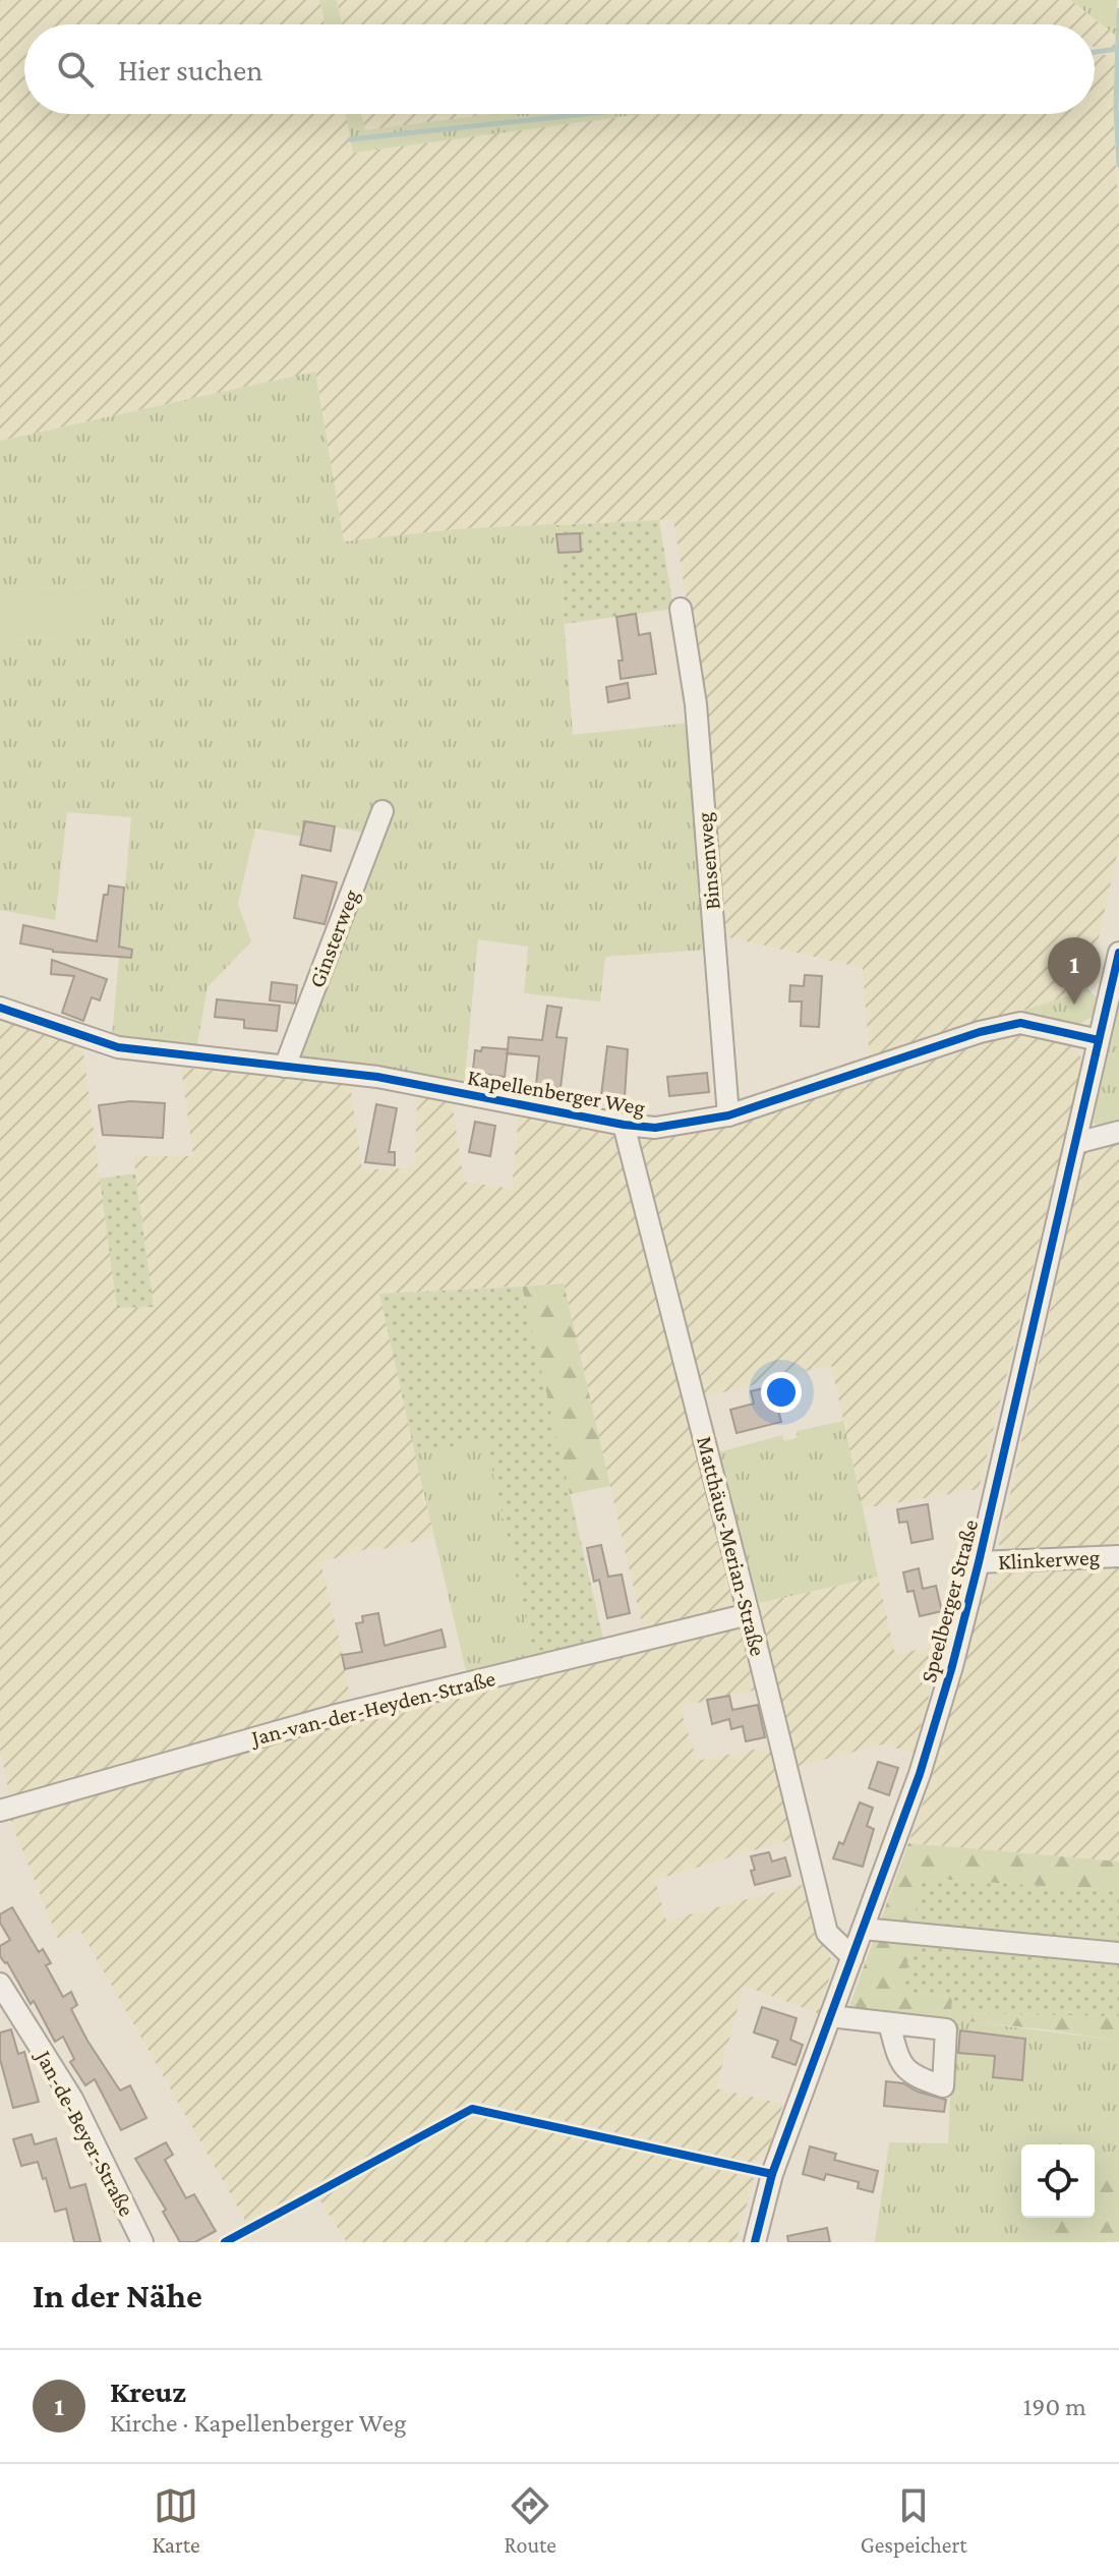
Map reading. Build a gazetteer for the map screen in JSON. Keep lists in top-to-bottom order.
{
  "streets": {
    "street": [
      "Binsenweg",
      "Ginsterweg",
      "Kapellenberger Weg",
      "Matthäus-Merian-Straße",
      "Klinkerweg",
      "Speelberger Straße",
      "Jan-van-der-Heyden-Straße",
      "Jan-de-Beyer-Straße"
    ]
  },
  "crossings": [
    ["Binsenweg", "Kapellenberger Weg"],
    ["Ginsterweg", "Kapellenberger Weg"],
    ["Kapellenberger Weg", "Matthäus-Merian-Straße"],
    ["Kapellenberger Weg", "Speelberger Straße"],
    ["Matthäus-Merian-Straße", "Speelberger Straße"],
    ["Matthäus-Merian-Straße", "Jan-van-der-Heyden-Straße"],
    ["Klinkerweg", "Speelberger Straße"]
  ],
  "page": {
    "search": "Hier suchen",
    "pins": "1",
    "heading": "In der Nähe",
    "list": [
      {
        "mark": "1",
        "name": "Kreuz",
        "note": "Kirche · Kapellenberger Weg",
        "value": "190 m"
      }
    ],
    "nav": ["Karte", "Route", "Gespeichert"]
  }
}
